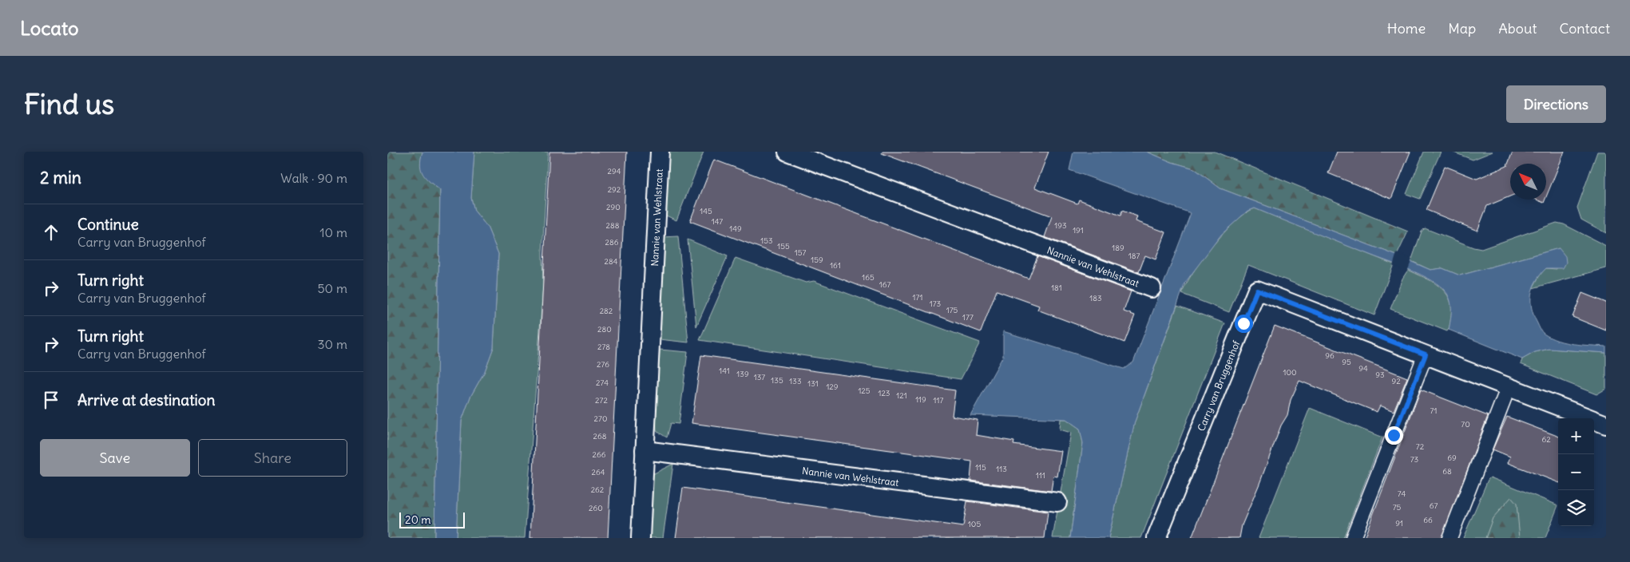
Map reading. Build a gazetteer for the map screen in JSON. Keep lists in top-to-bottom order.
{
  "streets": {
    "street": ["Nannie van Wehlstraat", "Carry van Bruggenhof"]
  },
  "house_numbers": [
    "294",
    "292",
    "290",
    "145",
    "147",
    "288",
    "193",
    "149",
    "191",
    "153",
    "286",
    "155",
    "189",
    "157",
    "187",
    "159",
    "284",
    "161",
    "165",
    "167",
    "181",
    "171",
    "183",
    "173",
    "175",
    "282",
    "177",
    "280",
    "278",
    "96",
    "95",
    "276",
    "94",
    "141",
    "100",
    "139",
    "93",
    "137",
    "135",
    "133",
    "92",
    "274",
    "131",
    "129",
    "125",
    "123",
    "121",
    "119",
    "272",
    "117",
    "71",
    "270",
    "70",
    "268",
    "62",
    "72",
    "266",
    "69",
    "73",
    "115",
    "113",
    "68",
    "264",
    "111",
    "262",
    "74",
    "67",
    "75",
    "260",
    "66",
    "91",
    "105"
  ],
  "scale_bar": "20 m",
  "north": "top left",
  "page": {
    "header": "Locato",
    "nav": [
      "Home",
      "Map",
      "About",
      "Contact"
    ],
    "buttons": [
      "Directions",
      ["Save", "Share"]
    ],
    "title": "Find us",
    "heading": ["2 min", "Walk · 90 m"],
    "list": [
      ["Continue", "Carry van Bruggenhof", "10 m"],
      ["Turn right", "Carry van Bruggenhof", "50 m"],
      ["Turn right", "Carry van Bruggenhof", "30 m"],
      "Arrive at destination"
    ],
    "map_buttons": ["+", "−"],
    "scale": "20 m"
  }
}
